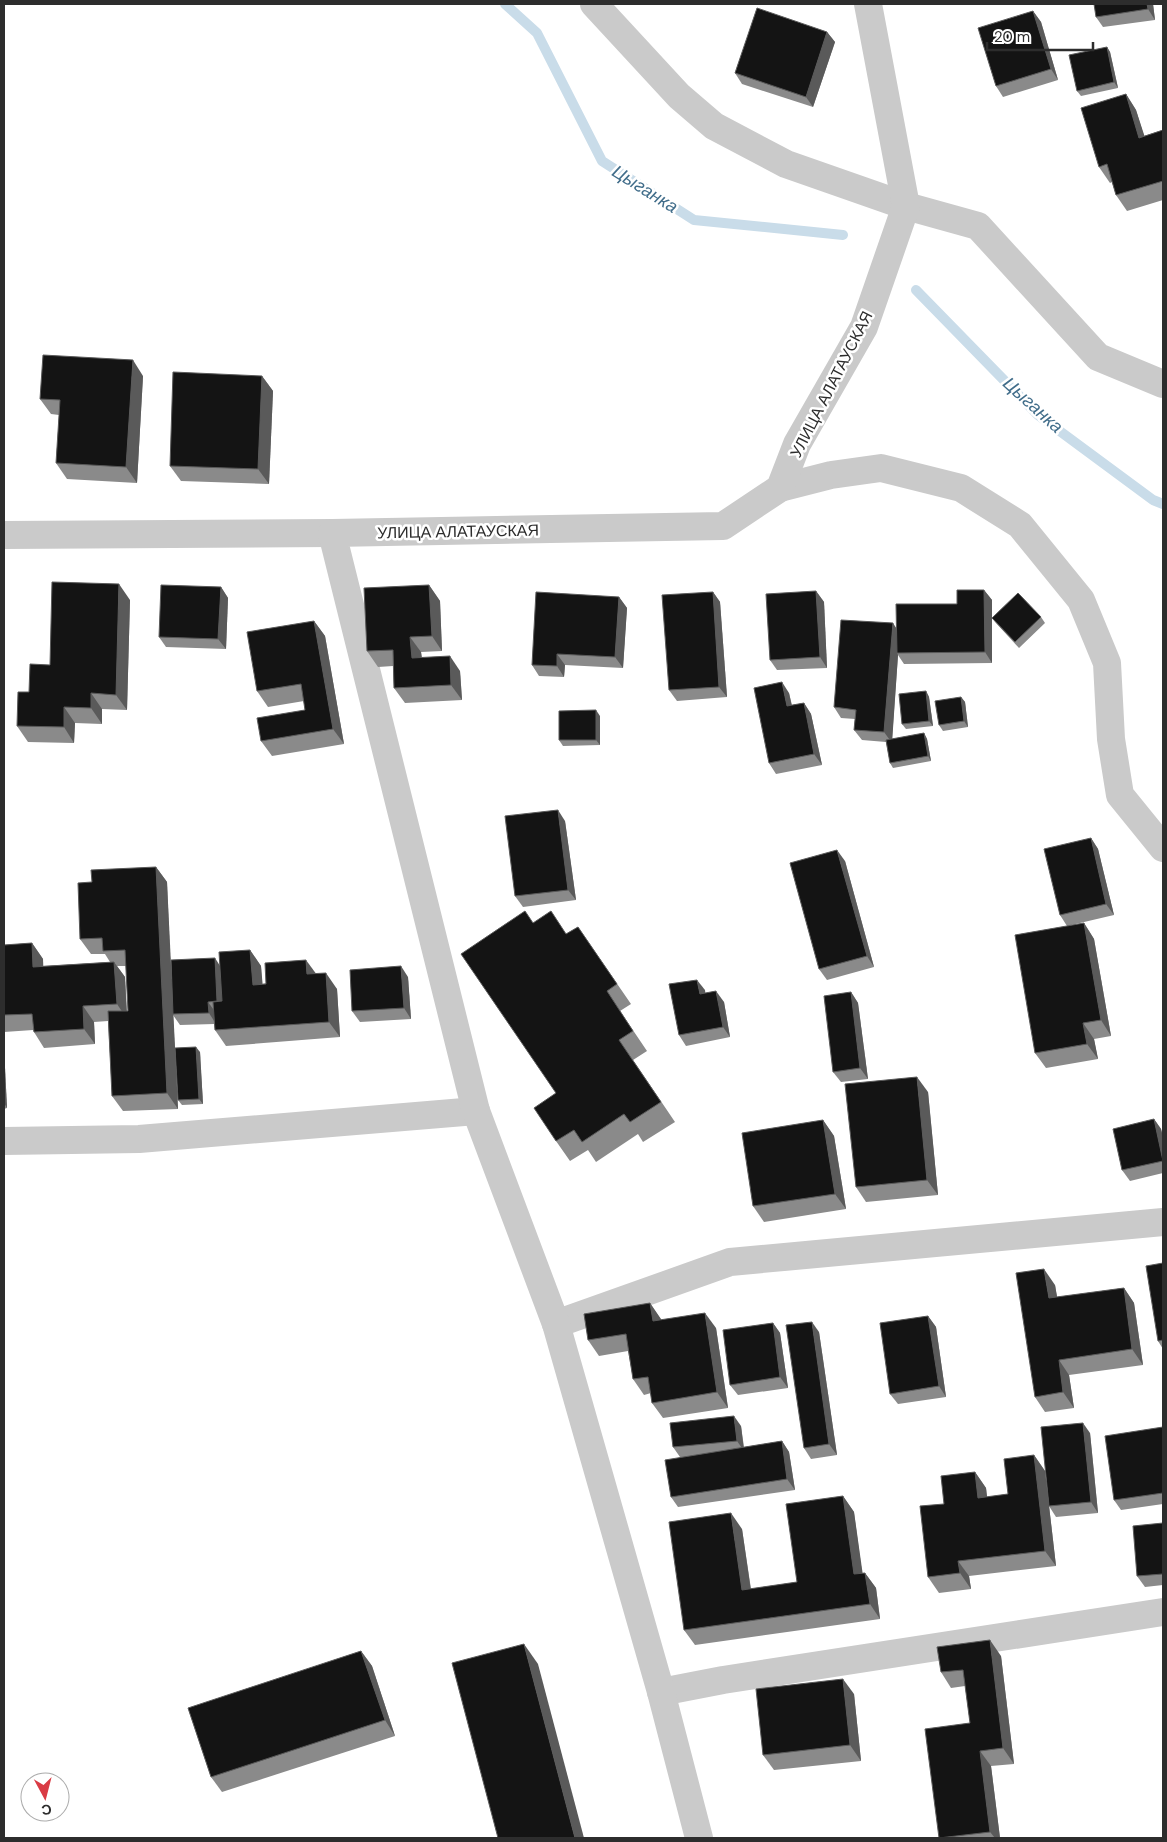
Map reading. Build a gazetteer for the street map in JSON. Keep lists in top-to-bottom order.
{
  "streets": {
    "street": ["УЛИЦА АЛАТАУСКАЯ"]
  },
  "water": ["Цыганка"],
  "scale_bar": "20 m",
  "north": "bottom"
}
